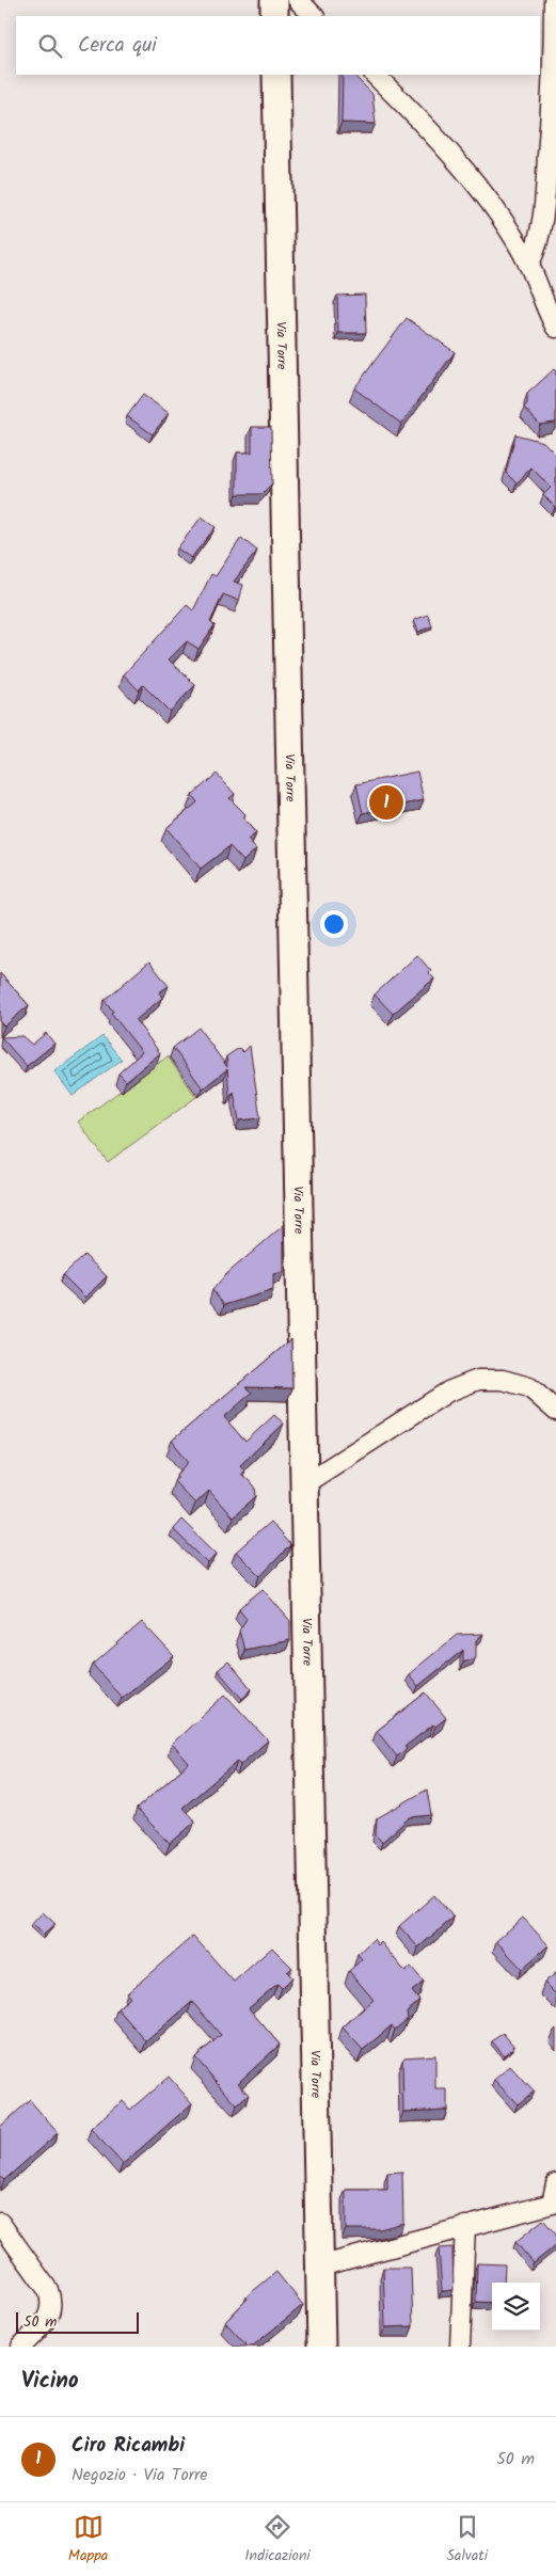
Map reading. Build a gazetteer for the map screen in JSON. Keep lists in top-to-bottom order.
{
  "streets": {
    "main road": ["Via Torre"]
  },
  "scale_bar": "50 m",
  "page": {
    "search": "Cerca qui",
    "pins": "1",
    "scale": "50 m",
    "heading": "Vicino",
    "list": [
      {
        "mark": "1",
        "name": "Ciro Ricambi",
        "note": "Negozio · Via Torre",
        "value": "50 m"
      }
    ],
    "nav": ["Mappa", "Indicazioni", "Salvati"]
  }
}
